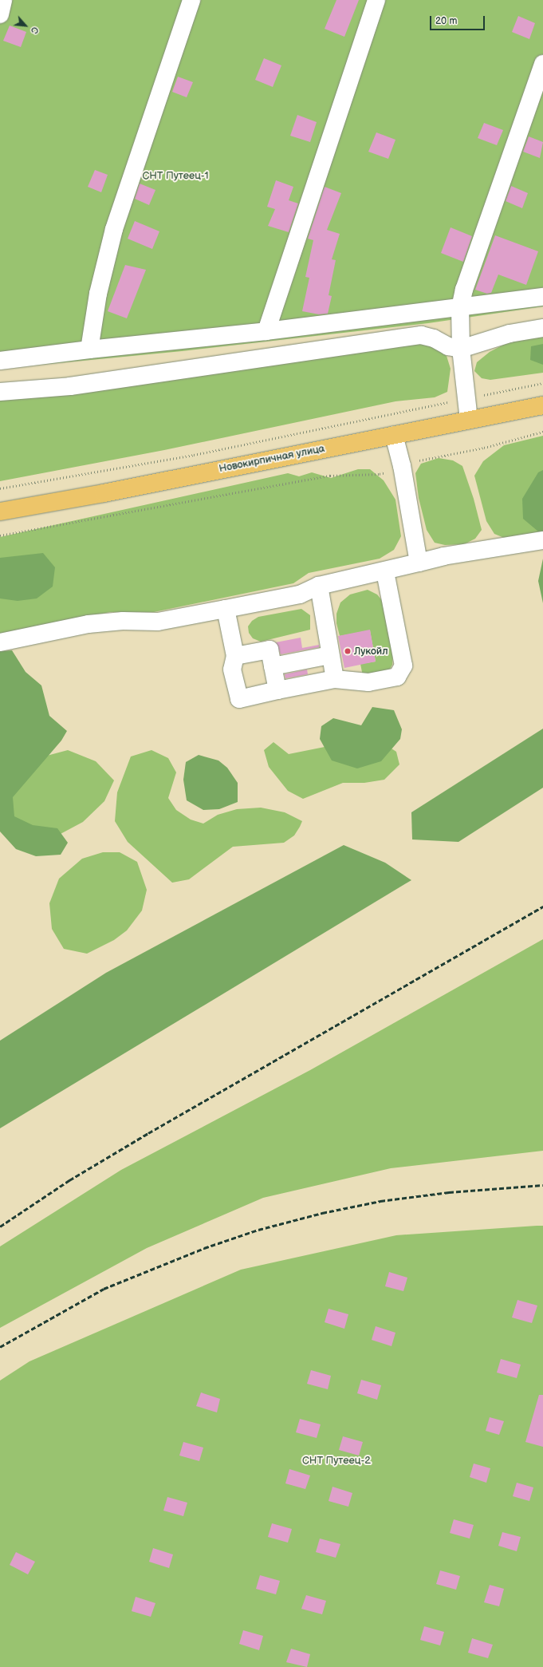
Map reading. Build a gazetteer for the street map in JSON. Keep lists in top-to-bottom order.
{
  "streets": {
    "main road": ["Новокирпичная улица"]
  },
  "parks": ["СНТ Путеец-1", "СНТ Путеец-2"],
  "places": ["Лукойл"],
  "scale_bar": "20 m",
  "north": "bottom right"
}
